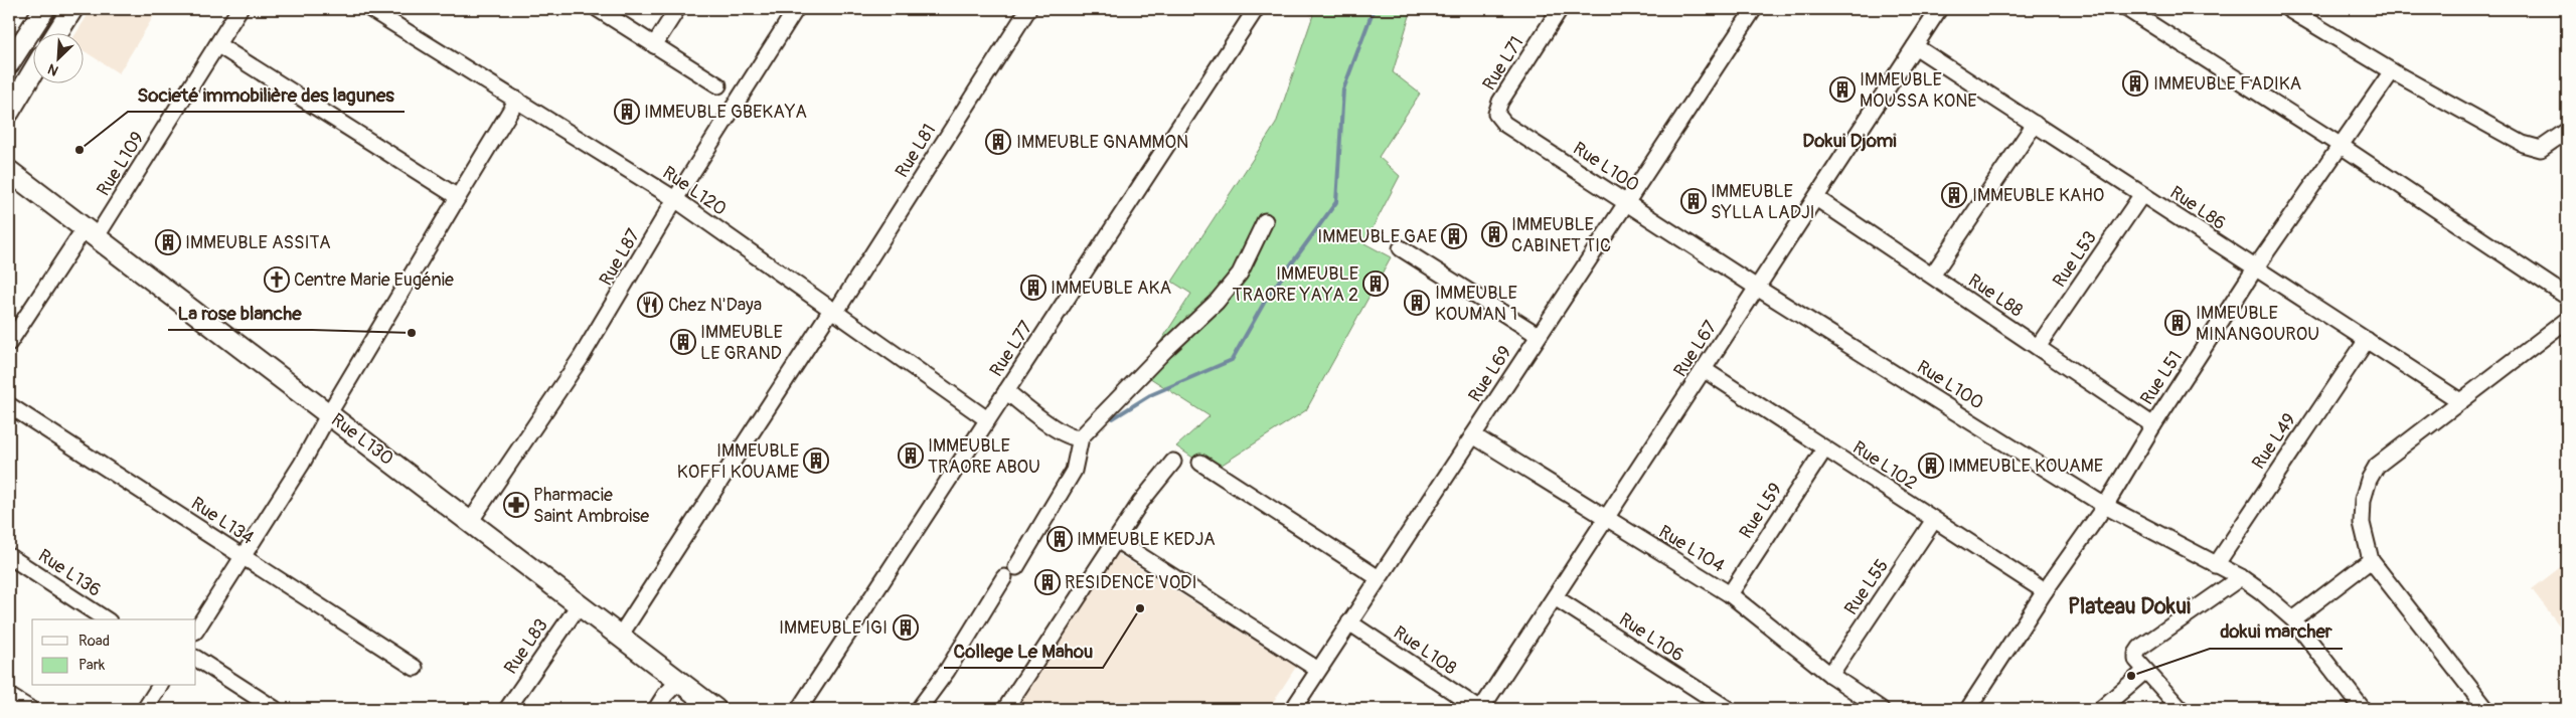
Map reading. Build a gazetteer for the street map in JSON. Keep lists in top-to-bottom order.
{
  "streets": {
    "street": [
      "Rue L71",
      "Rue L81",
      "Rue L109",
      "Rue L100",
      "Rue L120",
      "Rue L86",
      "Rue L87",
      "Rue L53",
      "Rue L88",
      "Rue L77",
      "Rue L67",
      "Rue L69",
      "Rue L51",
      "Rue L130",
      "Rue L49",
      "Rue L102",
      "Rue L59",
      "Rue L134",
      "Rue L104",
      "Rue L136",
      "Rue L55",
      "Rue L106",
      "Rue L83",
      "Rue L108"
    ]
  },
  "crossings": [
    ["Rue L71", "Rue L100"],
    ["Rue L81", "Rue L120"],
    ["Rue L81", "Rue L130"],
    ["Rue L109", "Rue L130"],
    ["Rue L100", "Rue L67"],
    ["Rue L100", "Rue L69"],
    ["Rue L100", "Rue L51"],
    ["Rue L100", "Rue L49"],
    ["Rue L120", "Rue L87"],
    ["Rue L120", "Rue L77"],
    ["Rue L86", "Rue L53"],
    ["Rue L86", "Rue L67"],
    ["Rue L86", "Rue L51"],
    ["Rue L86", "Rue L49"],
    ["Rue L87", "Rue L130"],
    ["Rue L53", "Rue L88"],
    ["Rue L88", "Rue L67"],
    ["Rue L88", "Rue L51"],
    ["Rue L67", "Rue L102"],
    ["Rue L67", "Rue L104"],
    ["Rue L67", "Rue L106"],
    ["Rue L67", "Rue L108"],
    ["Rue L69", "Rue L104"],
    ["Rue L69", "Rue L108"],
    ["Rue L51", "Rue L102"],
    ["Rue L130", "Rue L83"],
    ["Rue L102", "Rue L59"],
    ["Rue L102", "Rue L55"],
    ["Rue L59", "Rue L104"],
    ["Rue L104", "Rue L55"]
  ],
  "districts": ["Dokui Djomi", "Plateau Dokui"],
  "places": {
    "building": [
      "IMMEUBLE FADIKA",
      "IMMEUBLE MOUSSA KONE",
      "IMMEUBLE GBEKAYA",
      "IMMEUBLE GNAMMON",
      "IMMEUBLE KAHO",
      "IMMEUBLE SYLLA LADJI",
      "IMMEUBLE CABINET TIC",
      "IMMEUBLE GAE",
      "IMMEUBLE ASSITA",
      "IMMEUBLE TRAORE YAYA 2",
      "IMMEUBLE AKA",
      "IMMEUBLE KOUMAN 1",
      "IMMEUBLE MINANGOUROU",
      "IMMEUBLE LE GRAND",
      "IMMEUBLE TRAORE ABOU",
      "IMMEUBLE KOFFI KOUAME",
      "IMMEUBLE KOUAME",
      "IMMEUBLE KEDJA",
      "RESIDENCE VODI",
      "IMMEUBLE IGI"
    ],
    "other": [
      "Societé immobilière des lagunes",
      "La rose blanche",
      "College Le Mahou",
      "dokui marcher"
    ],
    "church": ["Centre Marie Eugénie"],
    "restaurant": ["Chez N'Daya"],
    "pharmacy": ["Pharmacie Saint Ambroise"]
  },
  "legend": ["Road", "Park"],
  "north": "bottom left"
}
